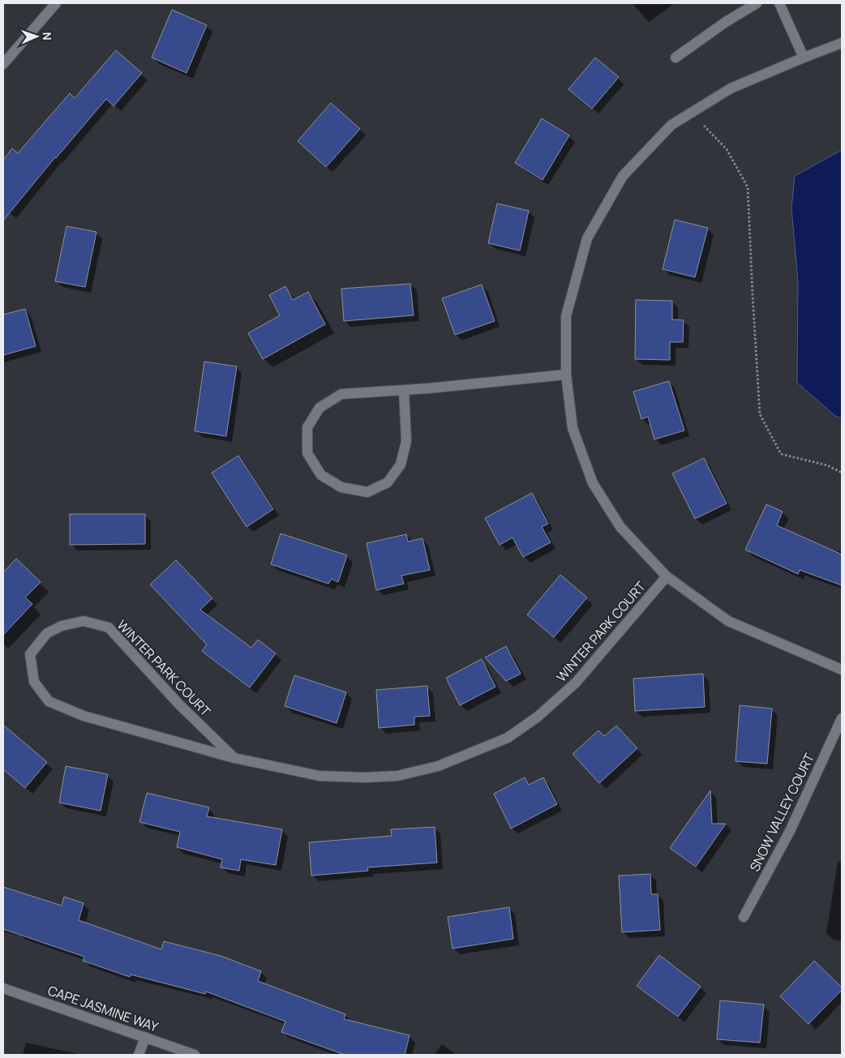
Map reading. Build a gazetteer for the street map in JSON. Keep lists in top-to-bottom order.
{
  "streets": {
    "street": ["WINTER PARK COURT", "SNOW VALLEY COURT", "CAPE JASMINE WAY"]
  },
  "north": "right"
}
